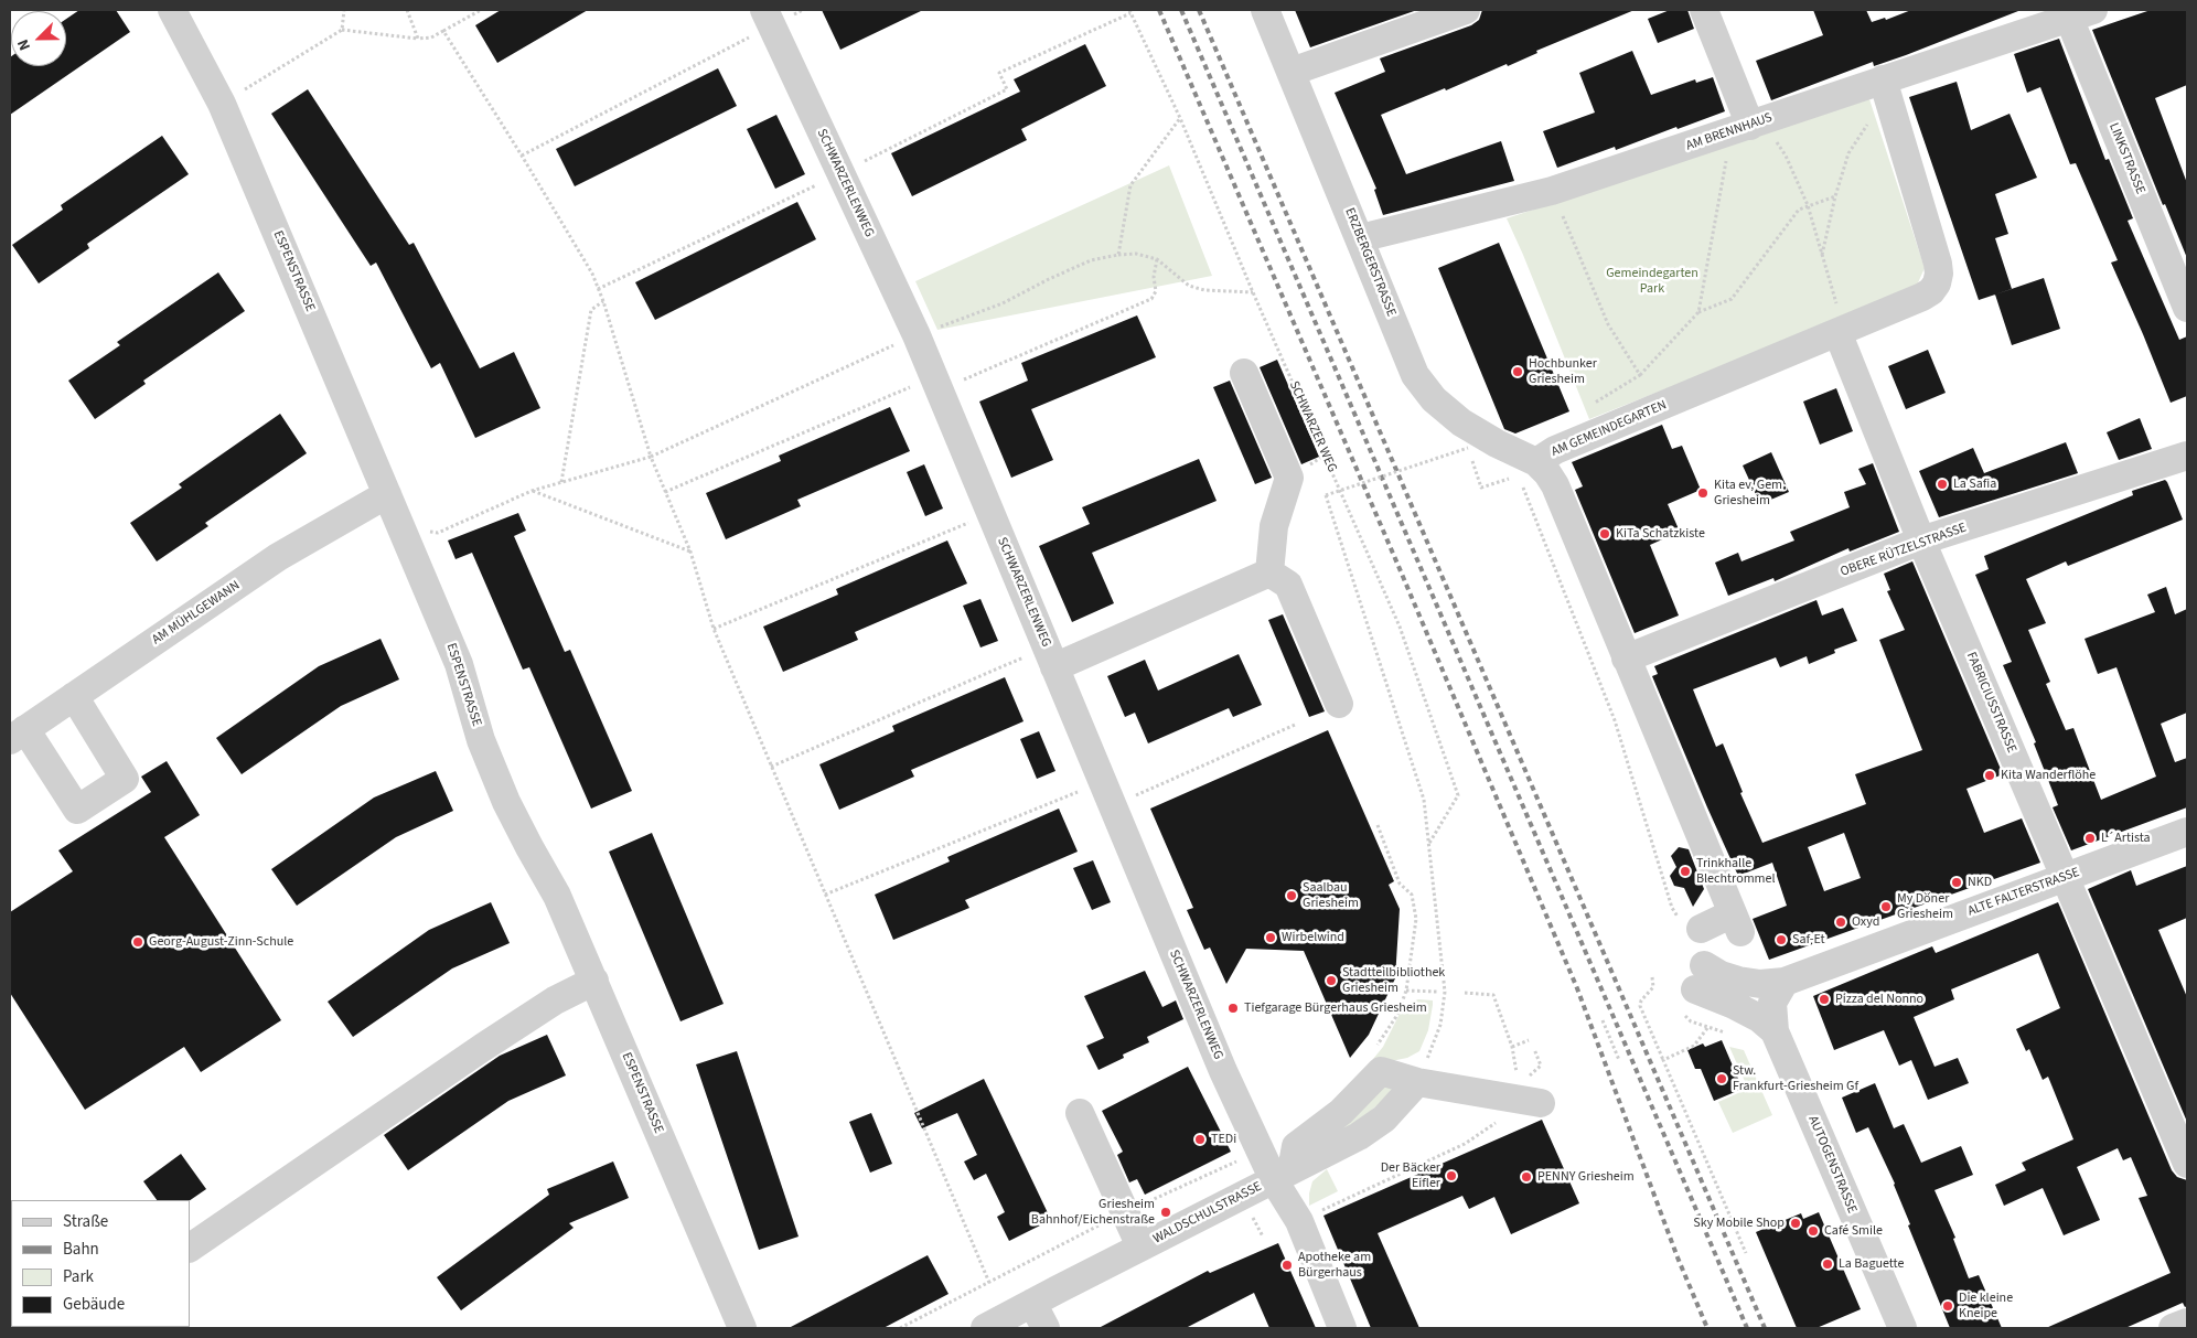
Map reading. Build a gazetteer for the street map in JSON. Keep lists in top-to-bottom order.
{
  "streets": {
    "street": [
      "AM BRENNHAUS",
      "LINKSTRASSE",
      "SCHWARZERLENWEG",
      "ERZBERGERSTRASSE",
      "ESPENSTRASSE",
      "AM GEMEINDEGARTEN",
      "OBERE RÜTZELSTRASSE",
      "AM MÜHLGEWANN",
      "FABRICIUSSTRASSE",
      "ALTE FALTERSTRASSE",
      "AUTOGENSTRASSE",
      "WALDSCHULSTRASSE"
    ],
    "path": ["SCHWARZER WEG"]
  },
  "crossings": [
    ["AM BRENNHAUS", "LINKSTRASSE"],
    ["AM BRENNHAUS", "ERZBERGERSTRASSE"],
    ["AM BRENNHAUS", "AM GEMEINDEGARTEN"],
    ["SCHWARZERLENWEG", "WALDSCHULSTRASSE"],
    ["ERZBERGERSTRASSE", "AM GEMEINDEGARTEN"],
    ["ESPENSTRASSE", "AM MÜHLGEWANN"],
    ["AM GEMEINDEGARTEN", "OBERE RÜTZELSTRASSE"],
    ["AM GEMEINDEGARTEN", "FABRICIUSSTRASSE"],
    ["OBERE RÜTZELSTRASSE", "FABRICIUSSTRASSE"],
    ["FABRICIUSSTRASSE", "ALTE FALTERSTRASSE"],
    ["ALTE FALTERSTRASSE", "AUTOGENSTRASSE"]
  ],
  "parks": ["Gemeindegarten Park"],
  "places": [
    "Hochbunker Griesheim",
    "La Safia",
    "Kita ev, Gem. Griesheim",
    "KiTa Schatzkiste",
    "Kita Wanderflöhe",
    "L´Artista",
    "Trinkhalle Blechtrommel",
    "NKD",
    "Saalbau Griesheim",
    "My Döner Griesheim",
    "Oxyd",
    "Wirbelwind",
    "Saf-Et",
    "Georg-August-Zinn-Schule",
    "Stadtteilbibliothek Griesheim",
    "Pizza del Nonno",
    "Tiefgarage Bürgerhaus Griesheim",
    "Stw. Frankfurt-Griesheim Gf",
    "TEDi",
    "Der Bäcker Eifler",
    "PENNY Griesheim",
    "Griesheim Bahnhof/Eichenstraße",
    "Sky Mobile Shop",
    "Café Smile",
    "La Baguette",
    "Apotheke am Bürgerhaus",
    "Die kleine Kneipe"
  ],
  "legend": [
    "Straße",
    "Bahn",
    "Park",
    "Gebäude"
  ],
  "north": "bottom left"
}
